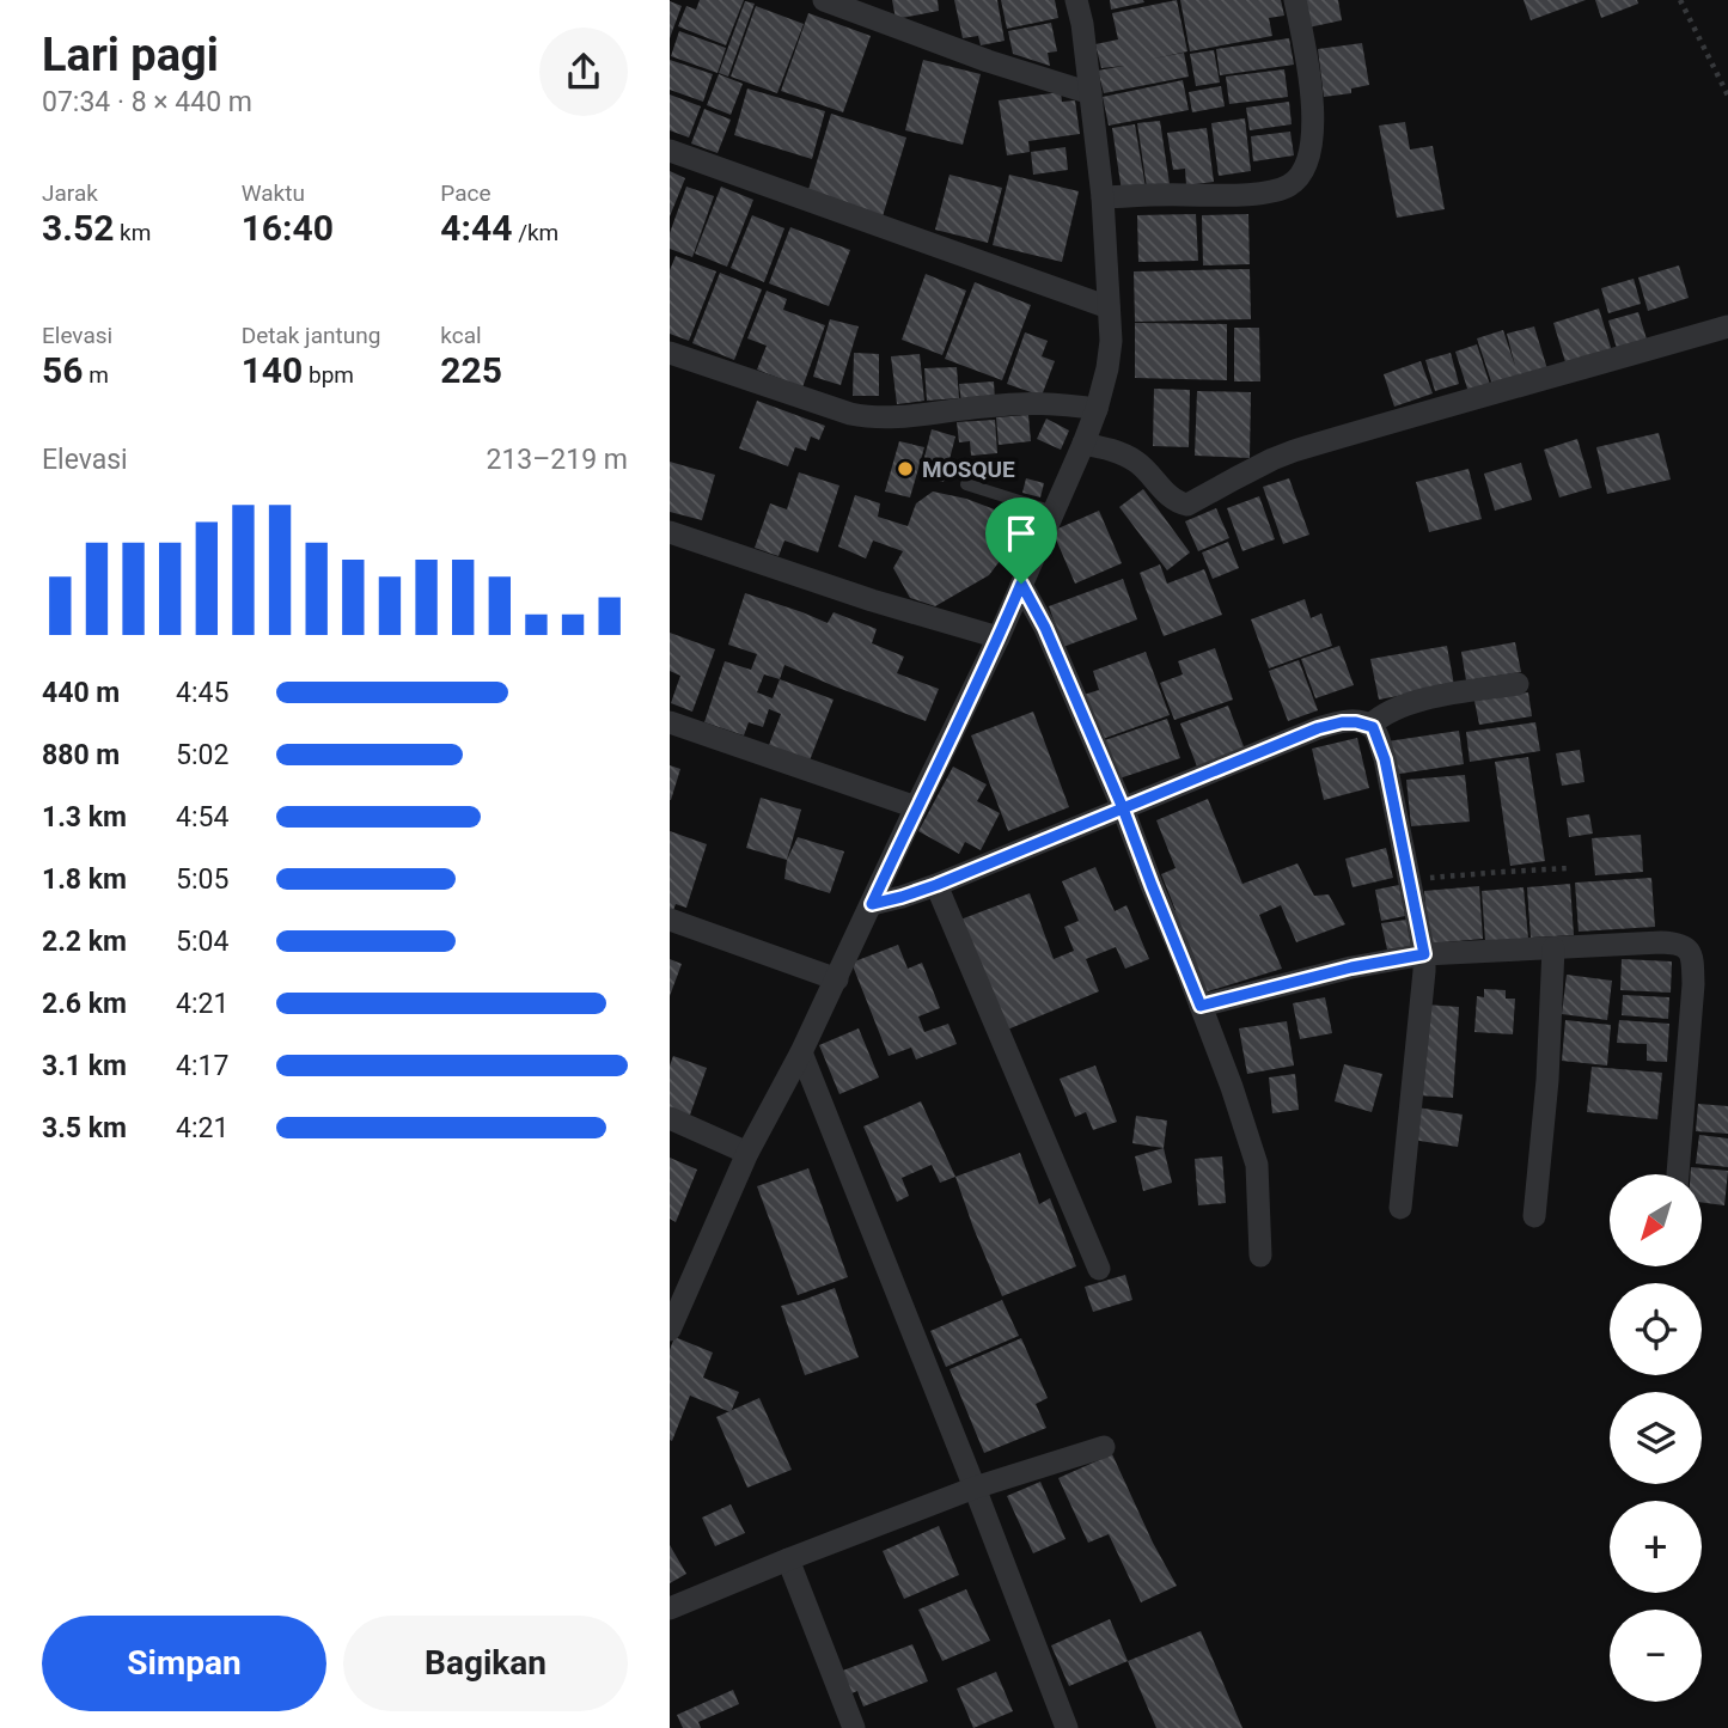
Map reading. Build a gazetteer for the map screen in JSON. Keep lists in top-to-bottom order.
{
  "places": ["MOSQUE"],
  "north": "bottom left",
  "page": {
    "heading": ["Lari pagi", "07:34 · 8 × 440 m"],
    "stats": [
      ["Jarak", "3.52 km"],
      ["Waktu", "16:40"],
      ["Pace", "4:44 /km"],
      ["Elevasi", "56 m"],
      ["Detak jantung", "140 bpm"],
      ["kcal", "225"]
    ],
    "chart": ["Elevasi", "213–219 m"],
    "list": [
      {
        "name": "440 m",
        "note": "4:45"
      },
      {
        "name": "880 m",
        "note": "5:02"
      },
      {
        "name": "1.3 km",
        "note": "4:54"
      },
      {
        "name": "1.8 km",
        "note": "5:05"
      },
      {
        "name": "2.2 km",
        "note": "5:04"
      },
      {
        "name": "2.6 km",
        "note": "4:21"
      },
      {
        "name": "3.1 km",
        "note": "4:17"
      },
      {
        "name": "3.5 km",
        "note": "4:21"
      }
    ],
    "map_buttons": ["+", "−"],
    "buttons": ["Simpan", "Bagikan"]
  }
}
